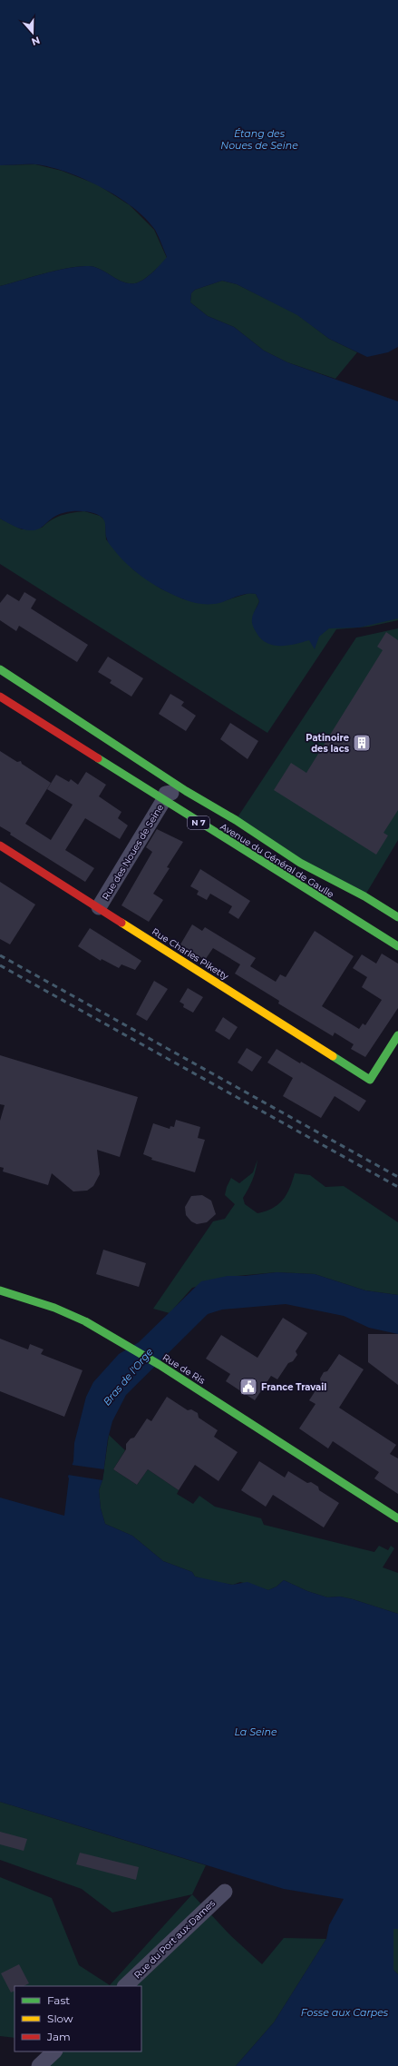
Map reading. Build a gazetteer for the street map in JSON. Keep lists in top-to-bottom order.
{
  "streets": {
    "main road": [
      "N 7",
      "Avenue du Général de Gaulle",
      "Rue Charles Piketty",
      "Rue de Ris"
    ],
    "street": ["Rue des Noues de Seine", "Rue du Port aux Dames"]
  },
  "crossings": [
    ["Rue des Noues de Seine", "Avenue du Général de Gaulle"],
    ["Rue des Noues de Seine", "Rue Charles Piketty"]
  ],
  "water": [
    "Étang des Noues de Seine",
    "Bras de l'Orge",
    "La Seine",
    "Fosse aux Carpes"
  ],
  "places": {
    "building": ["Patinoire des lacs"],
    "public building": ["France Travail"]
  },
  "legend": ["Fast", "Slow", "Jam"],
  "north": "bottom"
}
